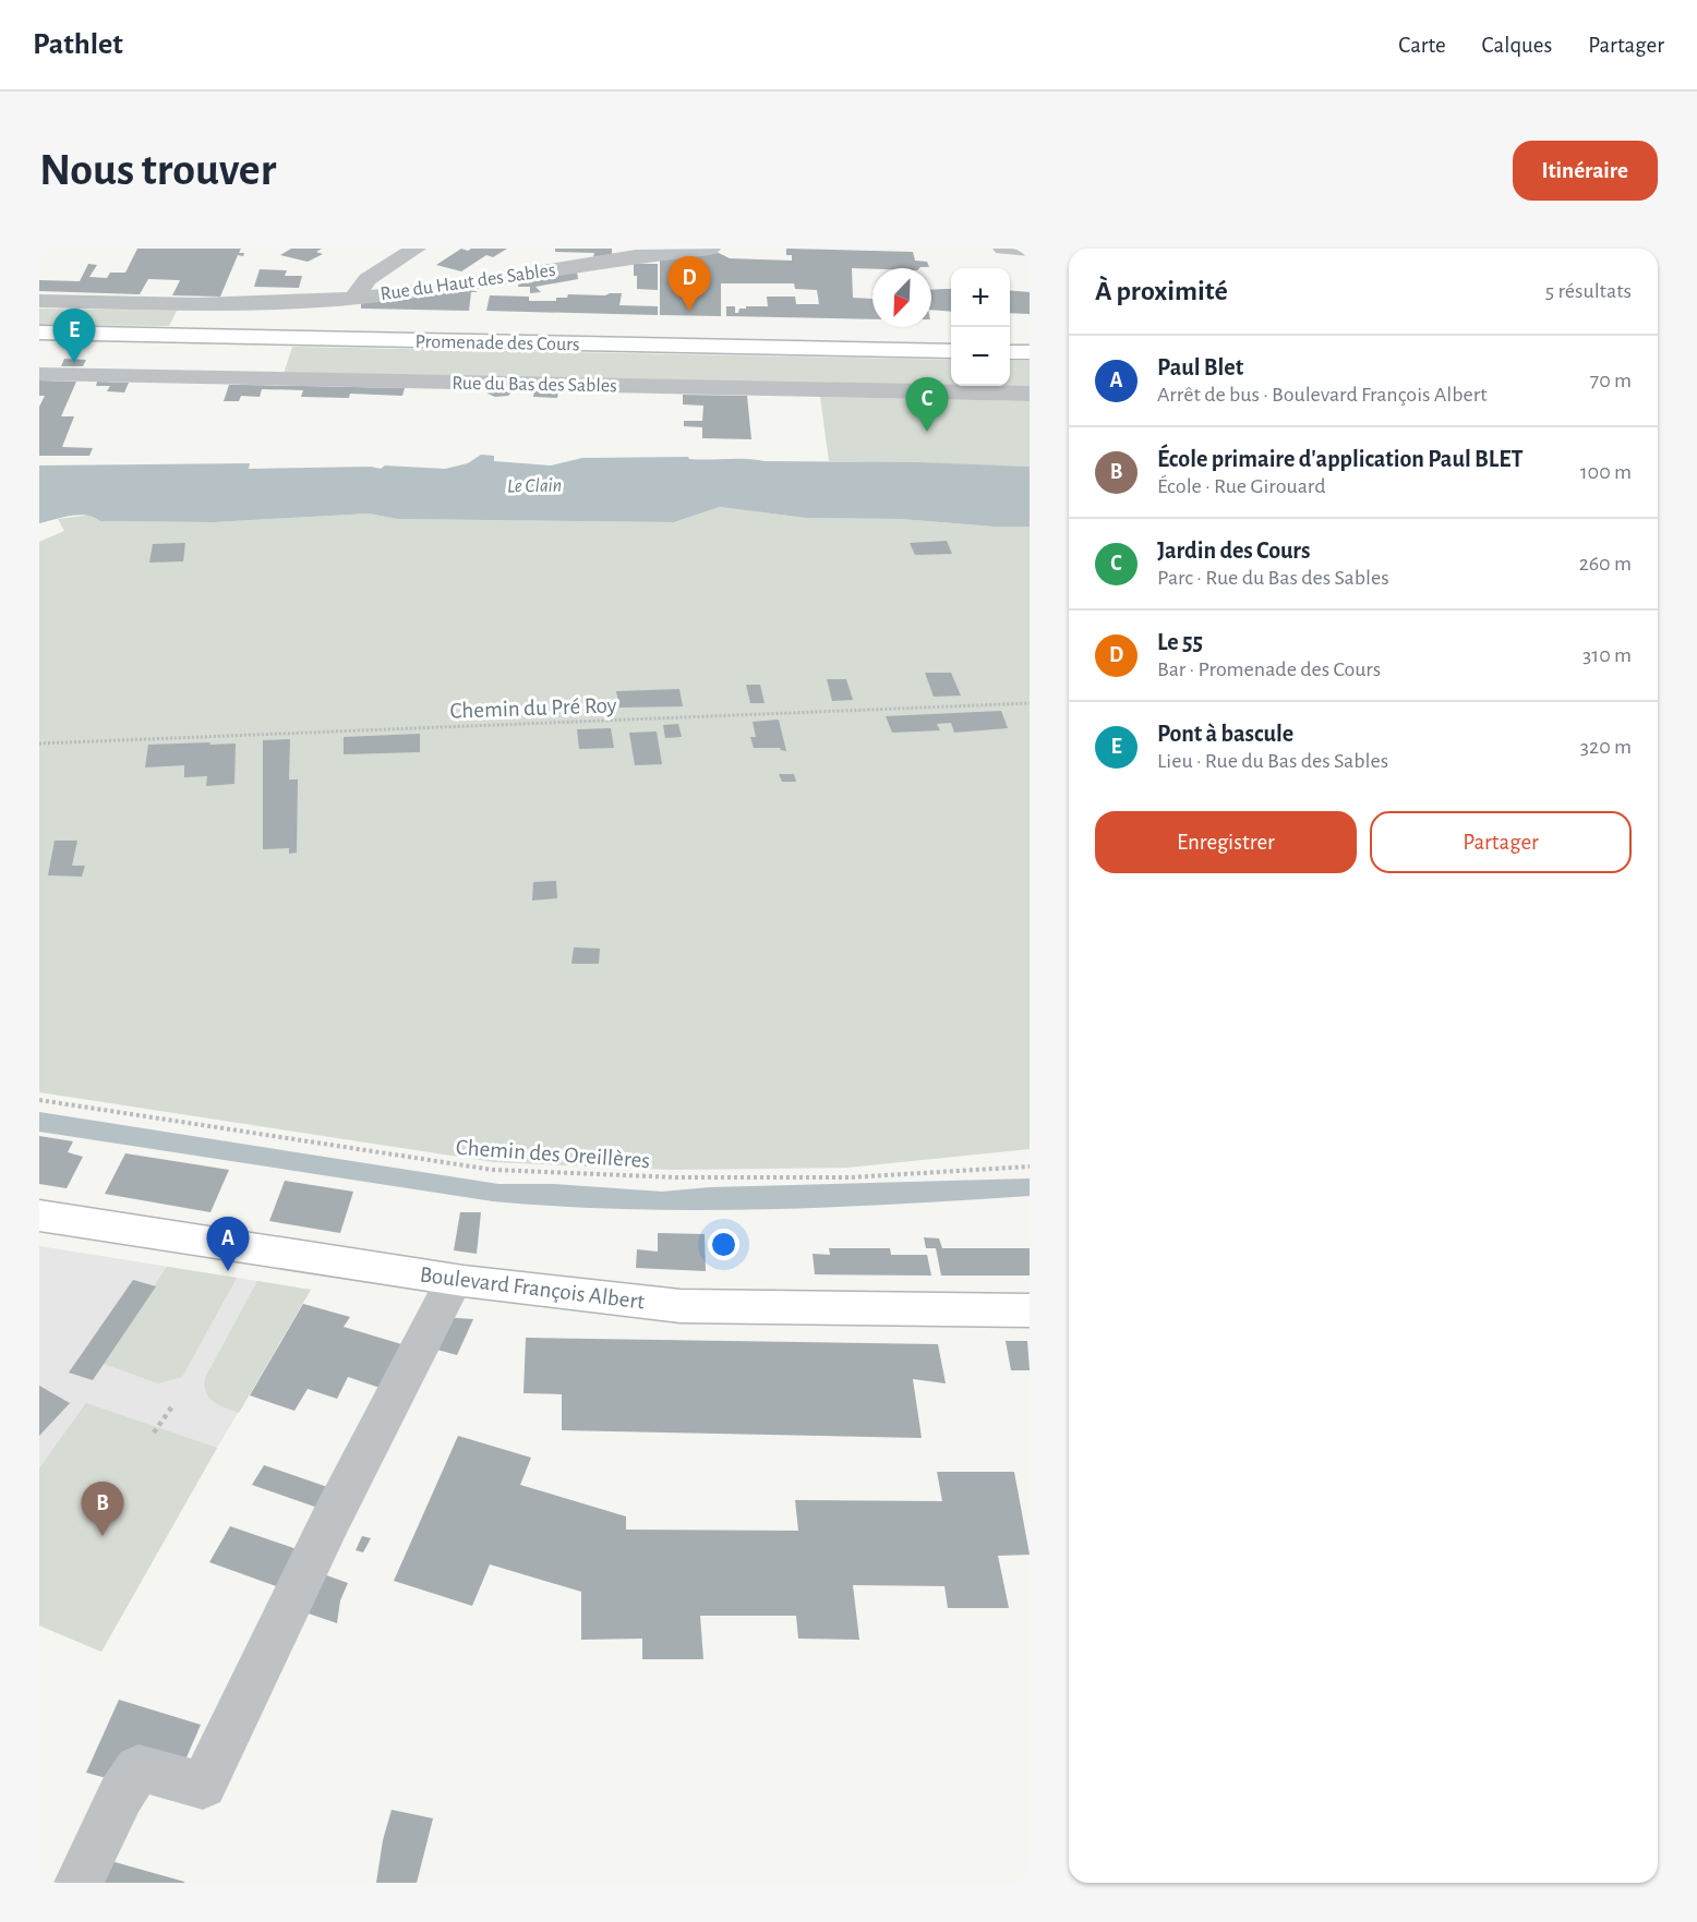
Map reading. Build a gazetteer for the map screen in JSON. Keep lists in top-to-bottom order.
{
  "streets": {
    "street": [
      "Rue du Haut des Sables",
      "Promenade des Cours",
      "Rue du Bas des Sables",
      "Boulevard François Albert"
    ],
    "path": ["Chemin du Pré Roy", "Chemin des Oreillères"]
  },
  "water": ["Le Clain"],
  "north": "bottom left",
  "page": {
    "header": "Pathlet",
    "nav": ["Carte", "Calques", "Partager"],
    "buttons": [
      "Itinéraire",
      ["Enregistrer", "Partager"]
    ],
    "title": "Nous trouver",
    "heading": ["À proximité", "5 résultats"],
    "pins": [
      "D",
      "E",
      "C",
      "A",
      "B"
    ],
    "map_buttons": ["+", "−"],
    "list": [
      {
        "mark": "A",
        "name": "Paul Blet",
        "note": "Arrêt de bus · Boulevard François Albert",
        "value": "70 m"
      },
      {
        "mark": "B",
        "name": "École primaire d'application Paul BLET",
        "note": "École · Rue Girouard",
        "value": "100 m"
      },
      {
        "mark": "C",
        "name": "Jardin des Cours",
        "note": "Parc · Rue du Bas des Sables",
        "value": "260 m"
      },
      {
        "mark": "D",
        "name": "Le 55",
        "note": "Bar · Promenade des Cours",
        "value": "310 m"
      },
      {
        "mark": "E",
        "name": "Pont à bascule",
        "note": "Lieu · Rue du Bas des Sables",
        "value": "320 m"
      }
    ]
  }
}
